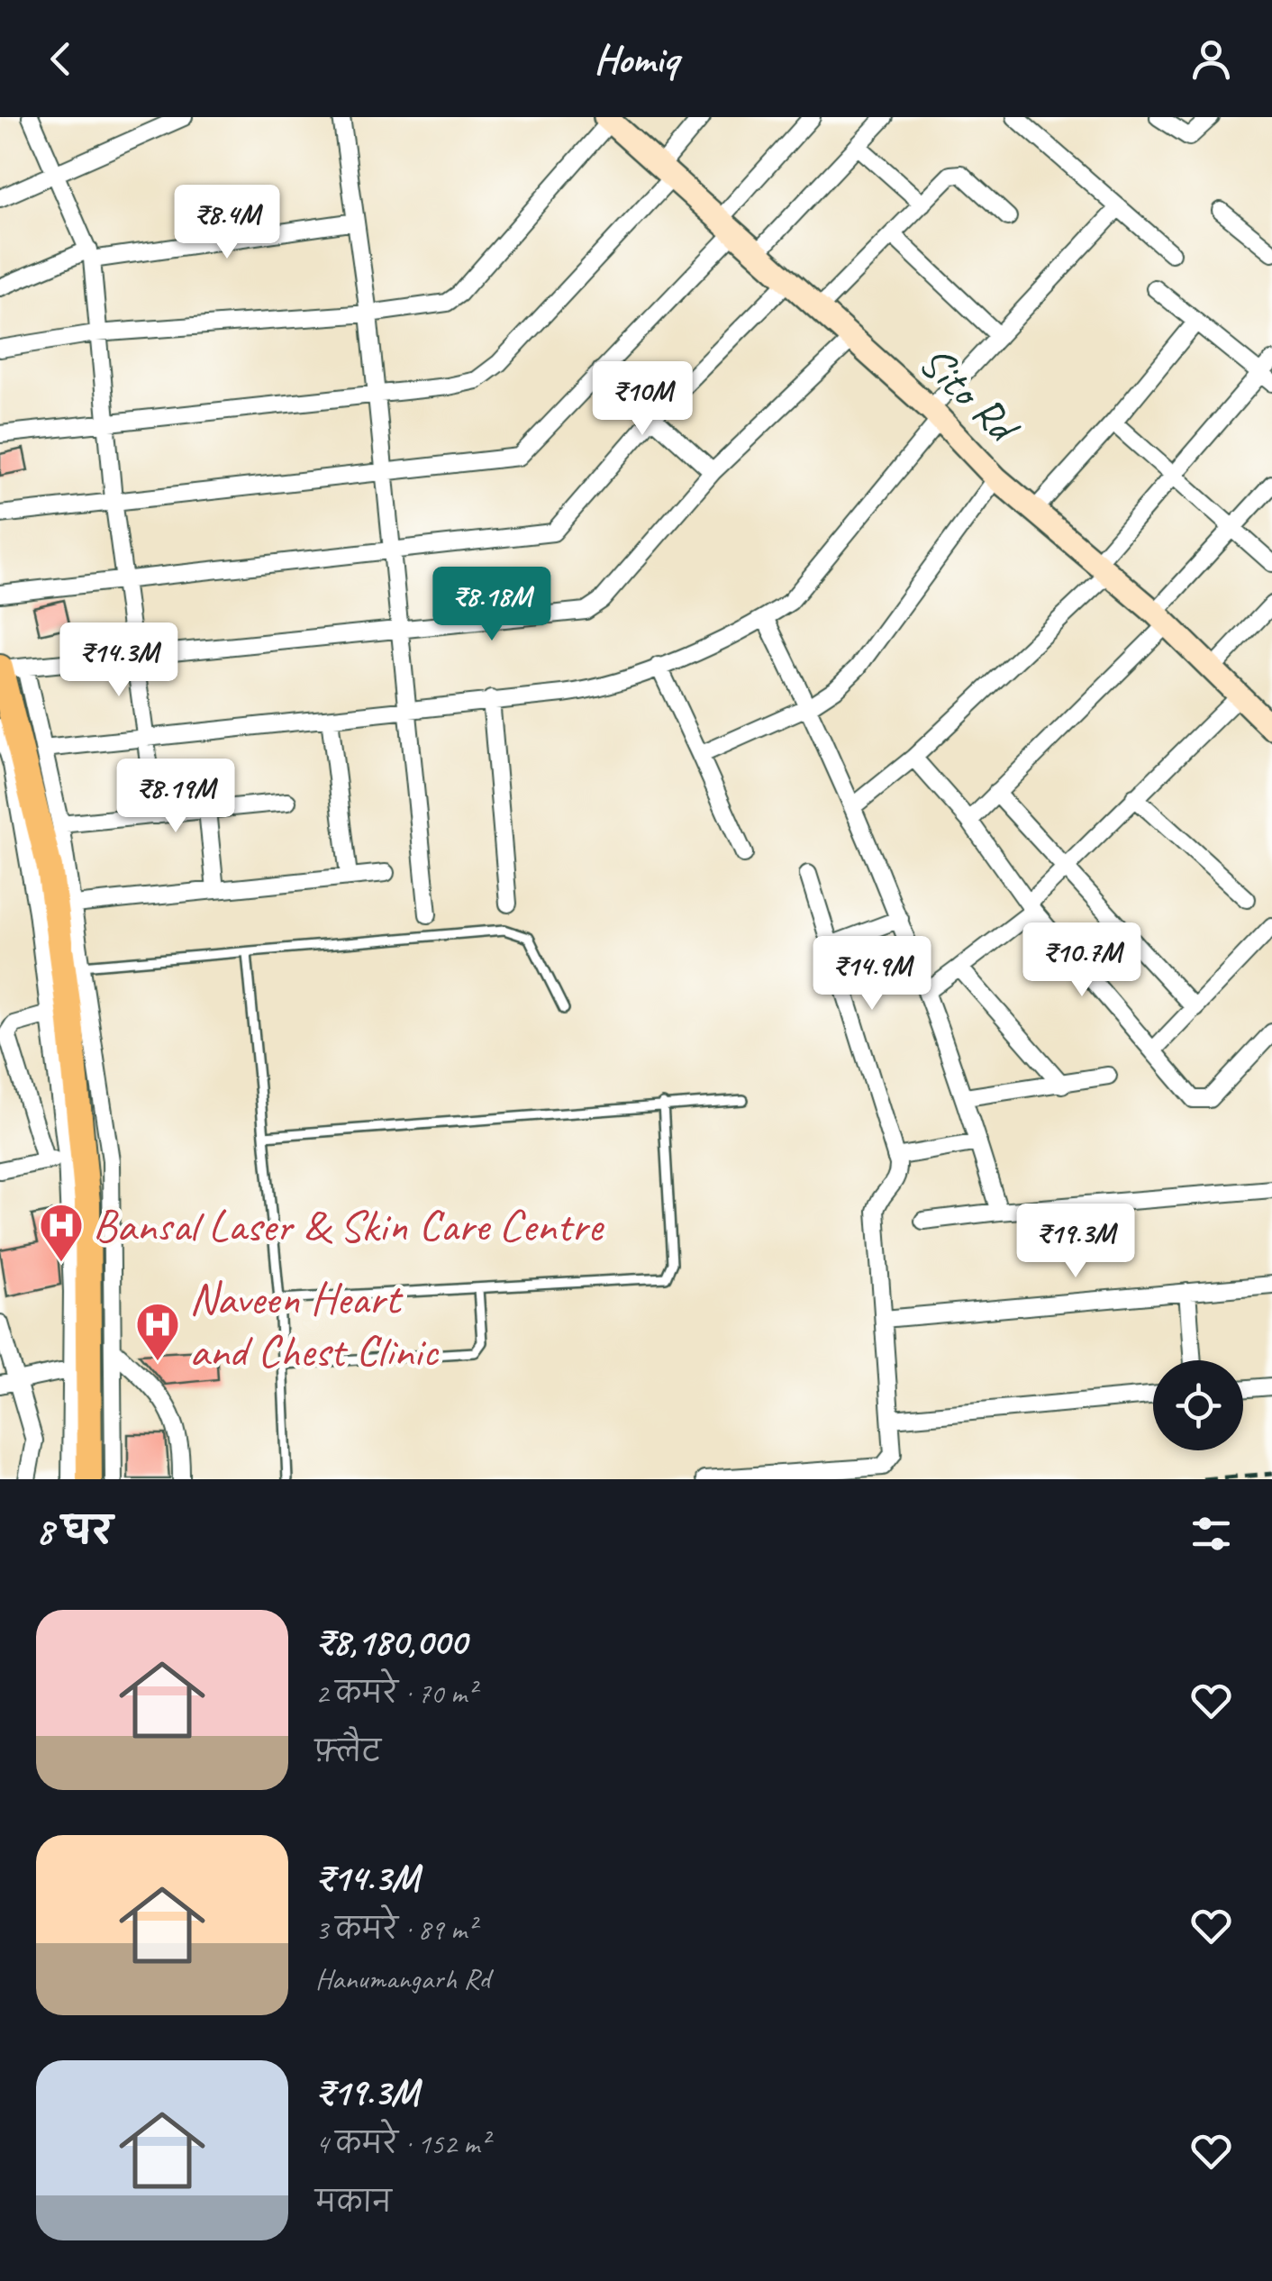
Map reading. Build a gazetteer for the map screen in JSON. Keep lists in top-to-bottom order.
{
  "streets": {
    "main road": ["Sito Rd"]
  },
  "places": {
    "hospital": ["Bansal Laser & Skin Care Centre", "Naveen Heart and Chest Clinic"]
  },
  "page": {
    "header": "Homiq",
    "price": [
      "₹8.4M",
      "₹10M",
      "₹8.18M",
      "₹14.3M",
      "₹8.19M",
      "₹10.7M",
      "₹14.9M",
      "₹19.3M"
    ],
    "heading": "8 घर",
    "list": [
      {
        "name": "₹8,180,000",
        "note": "2 कमरे · 70 m² · फ़्लैट"
      },
      {
        "name": "₹14.3M",
        "note": "3 कमरे · 89 m² · Hanumangarh Rd"
      },
      {
        "name": "₹19.3M",
        "note": "4 कमरे · 152 m² · मकान"
      }
    ]
  }
}
